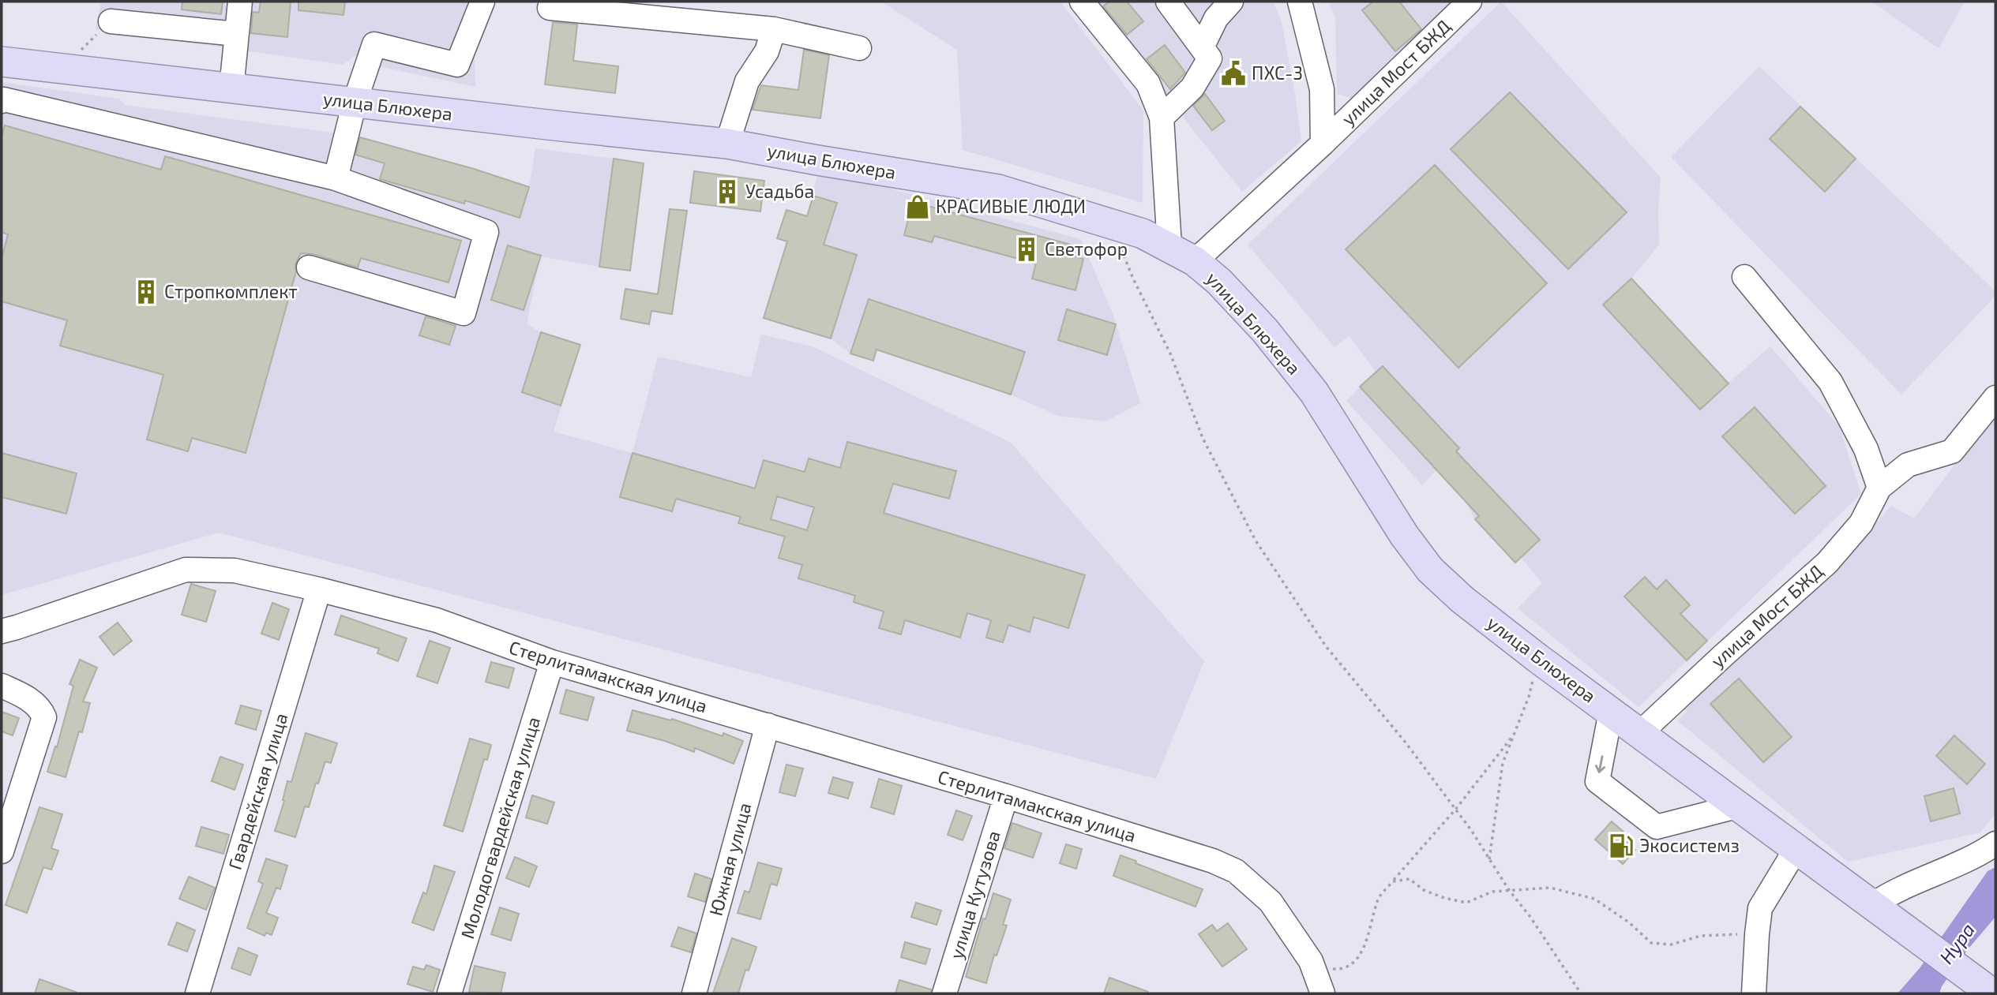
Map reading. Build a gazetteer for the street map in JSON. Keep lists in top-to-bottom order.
{
  "streets": {
    "main road": ["улица Блюхера"],
    "street": [
      "улица Мост БЖД",
      "Стерлитамакская улица",
      "Гвардейская улица",
      "Молодогвардейская улица",
      "Южная улица",
      "улица Кутузова"
    ]
  },
  "crossings": [
    ["улица Мост БЖД", "улица Блюхера"],
    ["Стерлитамакская улица", "Гвардейская улица"],
    ["Стерлитамакская улица", "Молодогвардейская улица"],
    ["Стерлитамакская улица", "Южная улица"],
    ["Стерлитамакская улица", "улица Кутузова"]
  ],
  "water": ["Нура"],
  "places": {
    "public building": ["ПХС-3"],
    "building": ["Усадьба", "Светофор", "Стропкомплект"],
    "shop": ["КРАСИВЫЕ ЛЮДИ"],
    "fuel station": ["Экосистемз"]
  }
}
